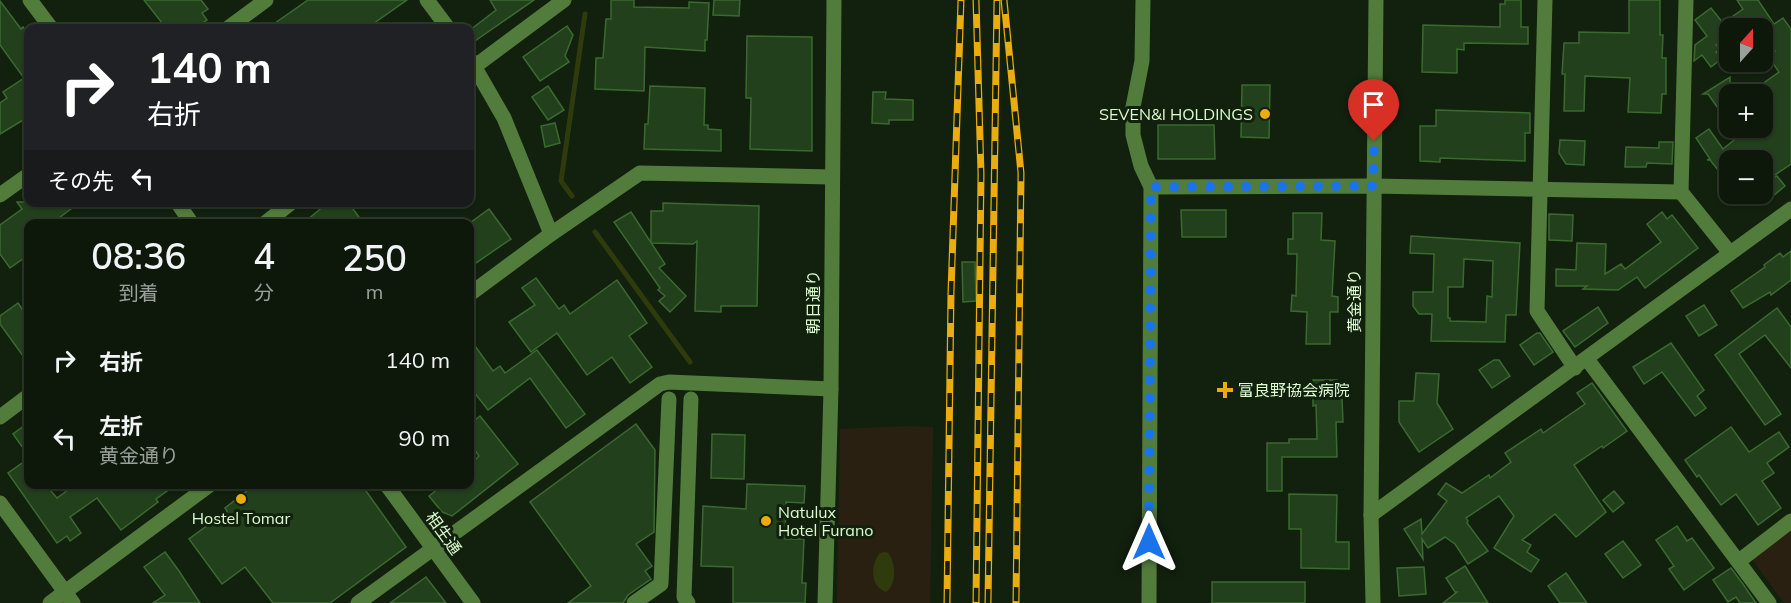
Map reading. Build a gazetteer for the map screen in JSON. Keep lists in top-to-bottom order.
{
  "streets": {
    "street": ["黄金通り", "朝日通り", "相生通"]
  },
  "places": {
    "other": ["SEVEN&I HOLDINGS", "Hostel Tomar", "Natulux Hotel Furano"],
    "health": ["富良野協会病院"]
  },
  "north": "top",
  "page": {
    "map_buttons": ["+", "−"],
    "turn": ["140 m", "右折"],
    "then": "その先",
    "eta": [
      "08:36",
      "到着",
      "4",
      "分",
      "250",
      "m"
    ],
    "list": [
      {
        "name": "右折",
        "value": "140 m"
      },
      {
        "name": "左折",
        "note": "黄金通り",
        "value": "90 m"
      }
    ]
  }
}
